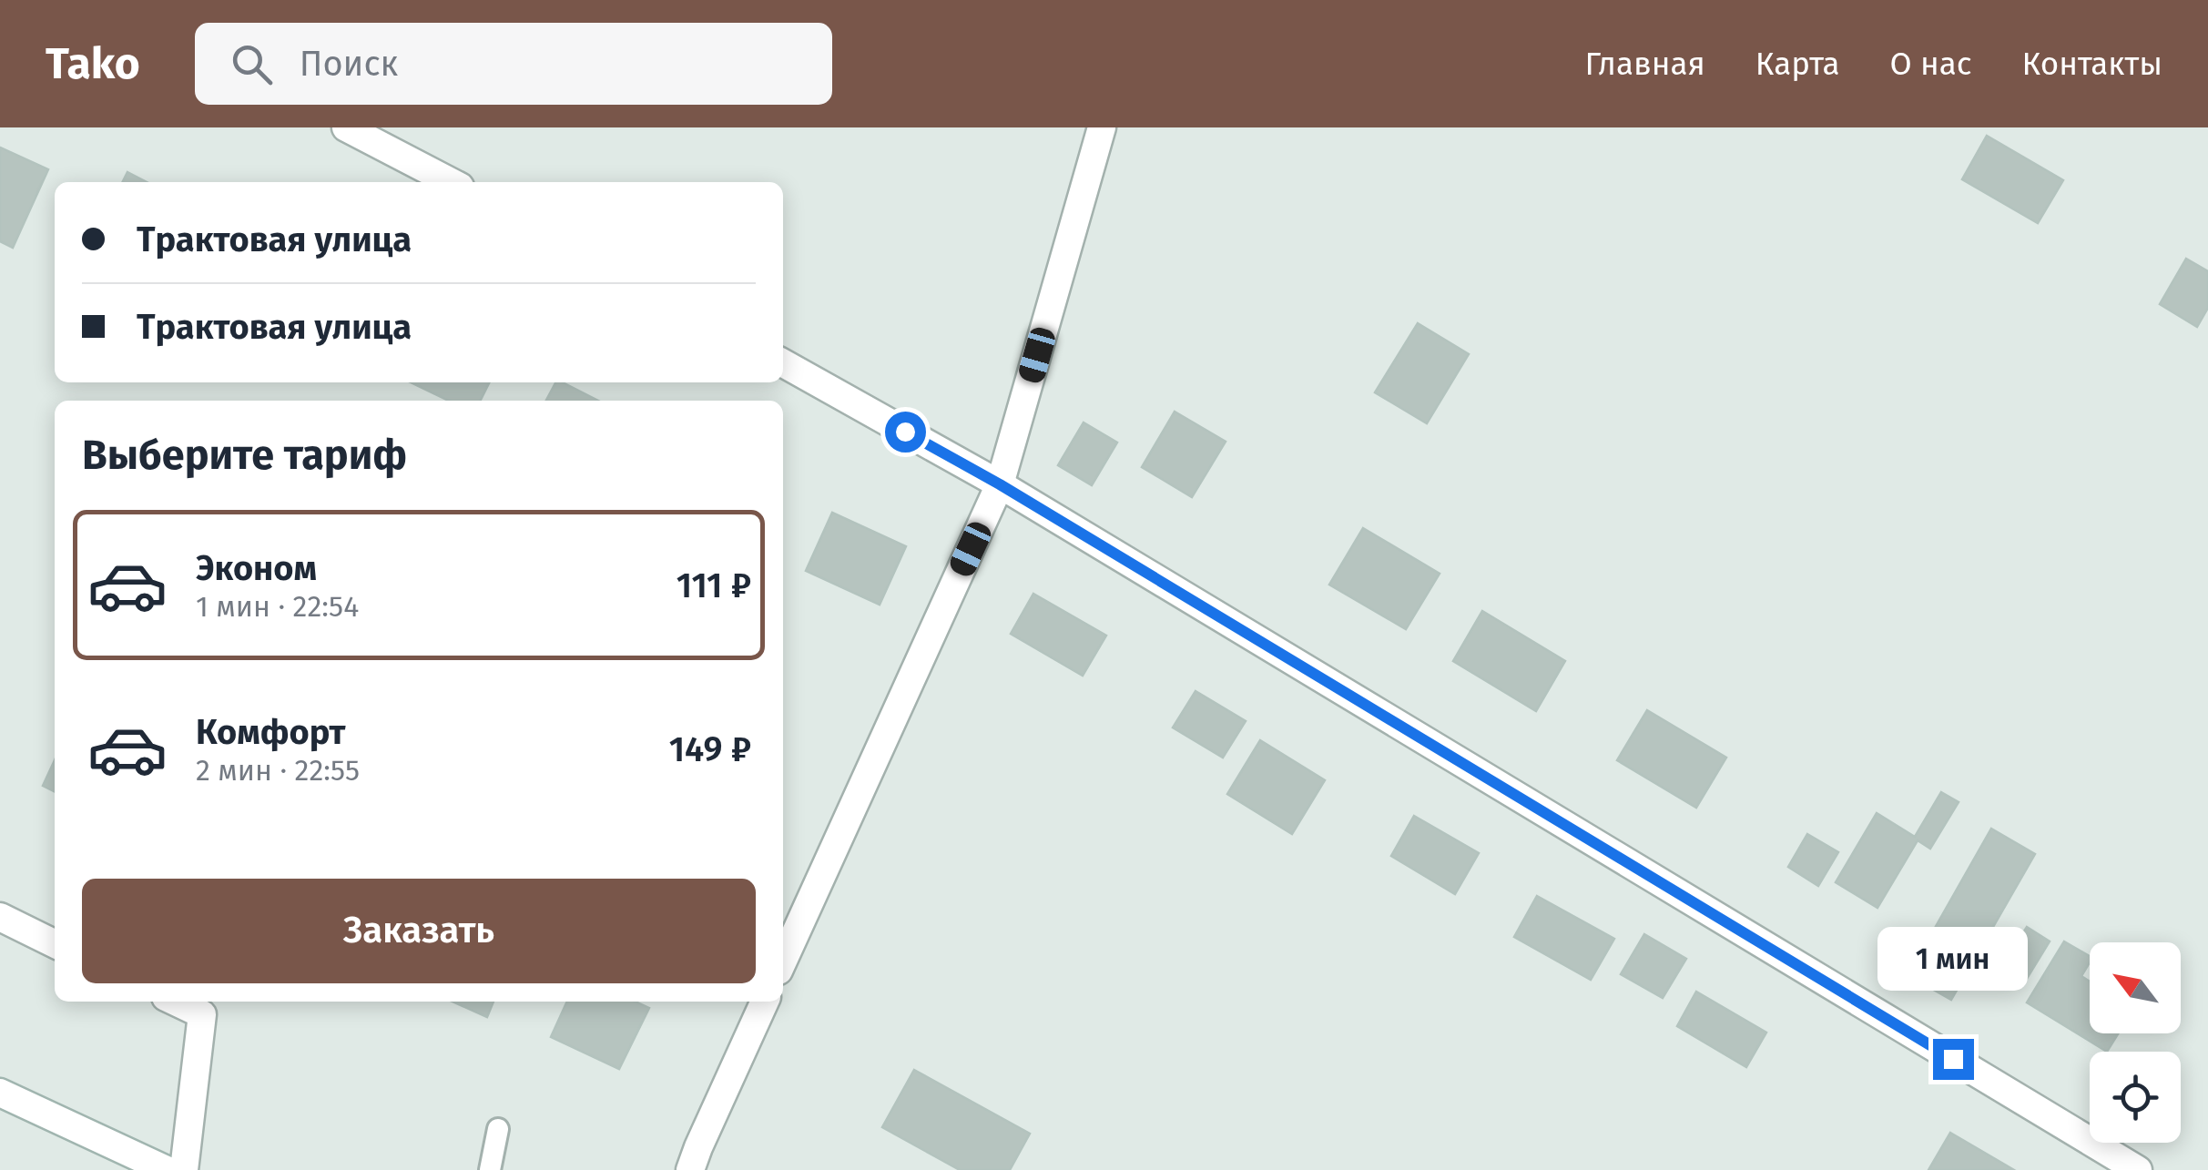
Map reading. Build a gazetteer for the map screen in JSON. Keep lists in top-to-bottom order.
{
  "north": "top left",
  "page": {
    "header": "Tako",
    "search": "Поиск",
    "nav": [
      "Главная",
      "Карта",
      "О нас",
      "Контакты"
    ],
    "banner": ["Трактовая улица", "Трактовая улица"],
    "heading": "Выберите тариф",
    "list": [
      {
        "name": "Эконом",
        "note": "1 мин · 22:54",
        "value": "111 ₽"
      },
      {
        "name": "Комфорт",
        "note": "2 мин · 22:55",
        "value": "149 ₽"
      }
    ],
    "buttons": "Заказать",
    "bubble": "1 мин"
  }
}
